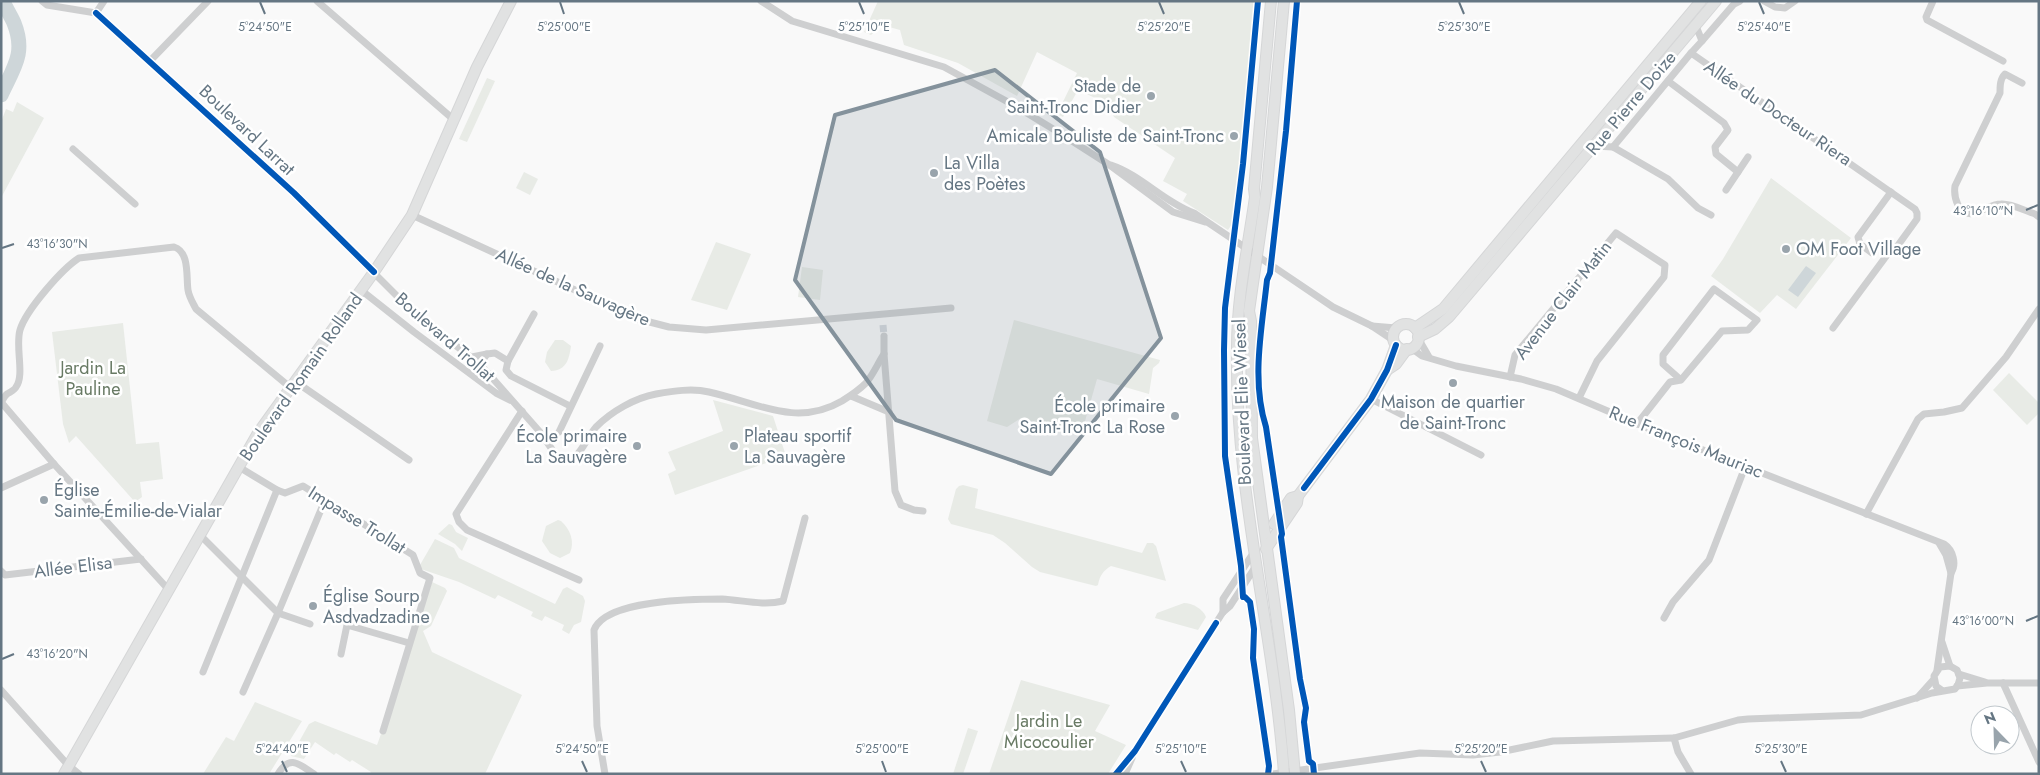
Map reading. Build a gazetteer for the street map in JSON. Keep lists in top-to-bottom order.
{
  "streets": {
    "street": [
      "Rue Pierre Doize",
      "Allée du Docteur Riera",
      "Boulevard Larrat",
      "Allée de la Sauvagère",
      "Avenue Clair Matin",
      "Boulevard Trollat",
      "Boulevard Romain Rolland",
      "Boulevard Elie Wiesel",
      "Rue François Mauriac",
      "Impasse Trollat",
      "Allée Elisa"
    ]
  },
  "crossings": [
    ["Rue Pierre Doize", "Allée du Docteur Riera"],
    ["Rue Pierre Doize", "Rue François Mauriac"],
    ["Boulevard Larrat", "Boulevard Trollat"],
    ["Boulevard Larrat", "Boulevard Romain Rolland"],
    ["Allée de la Sauvagère", "Boulevard Romain Rolland"],
    ["Avenue Clair Matin", "Rue François Mauriac"],
    ["Boulevard Trollat", "Boulevard Romain Rolland"],
    ["Boulevard Elie Wiesel", "Rue François Mauriac"]
  ],
  "parks": ["Jardin La Pauline", "Jardin Le Micocoulier"],
  "places": [
    "Stade de Saint-Tronc Didier",
    "Amicale Bouliste de Saint-Tronc",
    "La Villa des Poètes",
    "OM Foot Village",
    "Maison de quartier de Saint-Tronc",
    "École primaire Saint-Tronc La Rose",
    "École primaire La Sauvagère",
    "Plateau sportif La Sauvagère",
    "Église Sainte-Émilie-de-Vialar",
    "Église Sourp Asdvadzadine"
  ],
  "north": "top left",
  "coordinates": [
    "5°24'50\"E",
    "5°25'00\"E",
    "5°25'10\"E",
    "5°25'20\"E",
    "5°25'30\"E",
    "5°25'40\"E",
    "43°16'10\"N",
    "43°16'30\"N",
    "43°16'00\"N",
    "43°16'20\"N",
    "5°24'40\"E"
  ]
}
